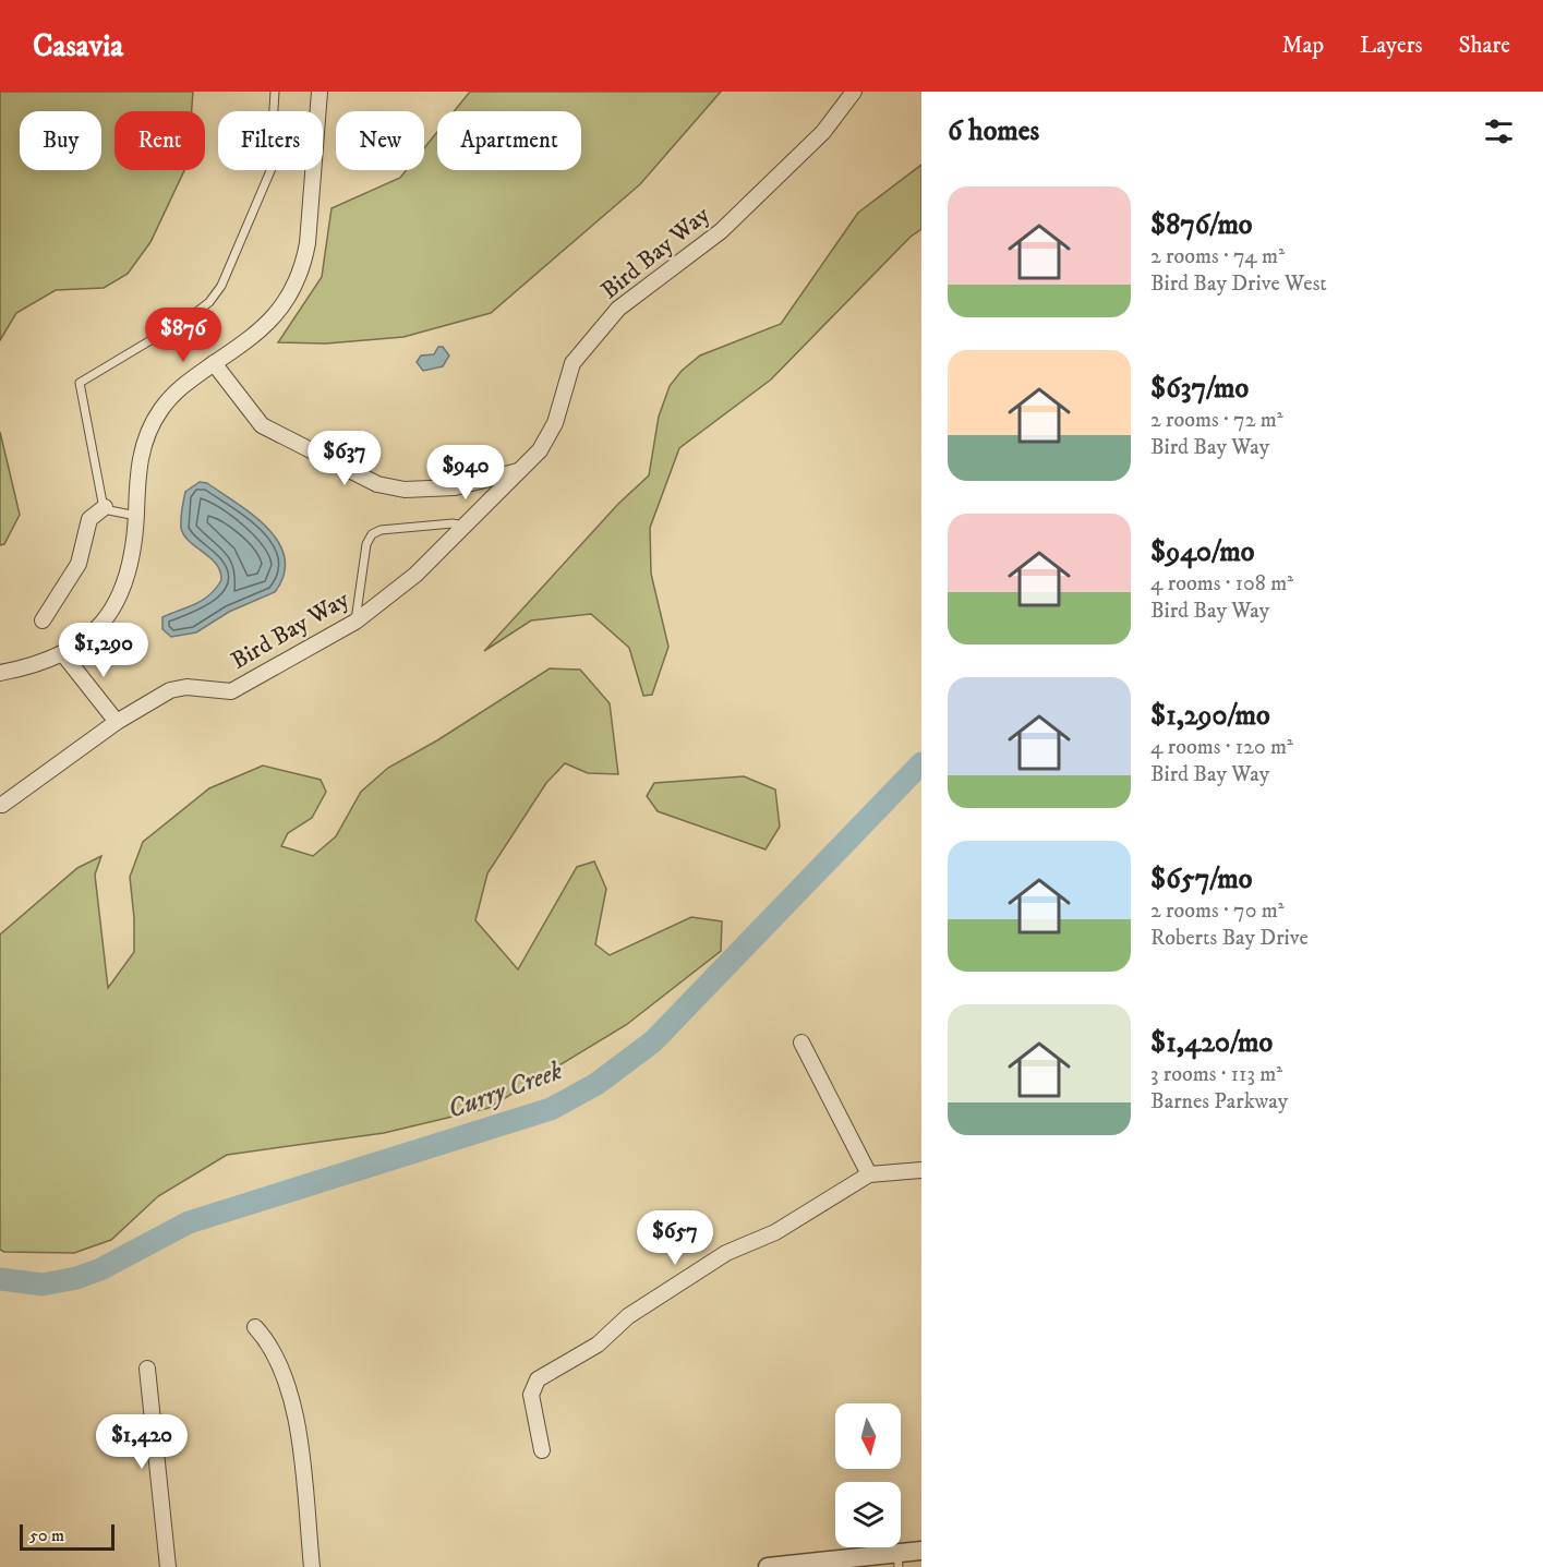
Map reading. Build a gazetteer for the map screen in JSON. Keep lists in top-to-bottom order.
{
  "streets": {
    "street": ["Bird Bay Way"]
  },
  "water": ["Curry Creek"],
  "scale_bar": "50 m",
  "north": "bottom",
  "page": {
    "header": "Casavia",
    "nav": ["Map", "Layers", "Share"],
    "heading": "6 homes",
    "chip": [
      "Buy",
      "Rent",
      "Filters",
      "New",
      "Apartment"
    ],
    "list": [
      {
        "name": "$876/mo",
        "note": "2 rooms · 74 m² · Bird Bay Drive West"
      },
      {
        "name": "$637/mo",
        "note": "2 rooms · 72 m² · Bird Bay Way"
      },
      {
        "name": "$940/mo",
        "note": "4 rooms · 108 m² · Bird Bay Way"
      },
      {
        "name": "$1,290/mo",
        "note": "4 rooms · 120 m² · Bird Bay Way"
      },
      {
        "name": "$657/mo",
        "note": "2 rooms · 70 m² · Roberts Bay Drive"
      },
      {
        "name": "$1,420/mo",
        "note": "3 rooms · 113 m² · Barnes Parkway"
      }
    ],
    "price": [
      "$876",
      "$637",
      "$940",
      "$1,290",
      "$657",
      "$1,420"
    ],
    "scale": "50 m"
  }
}
